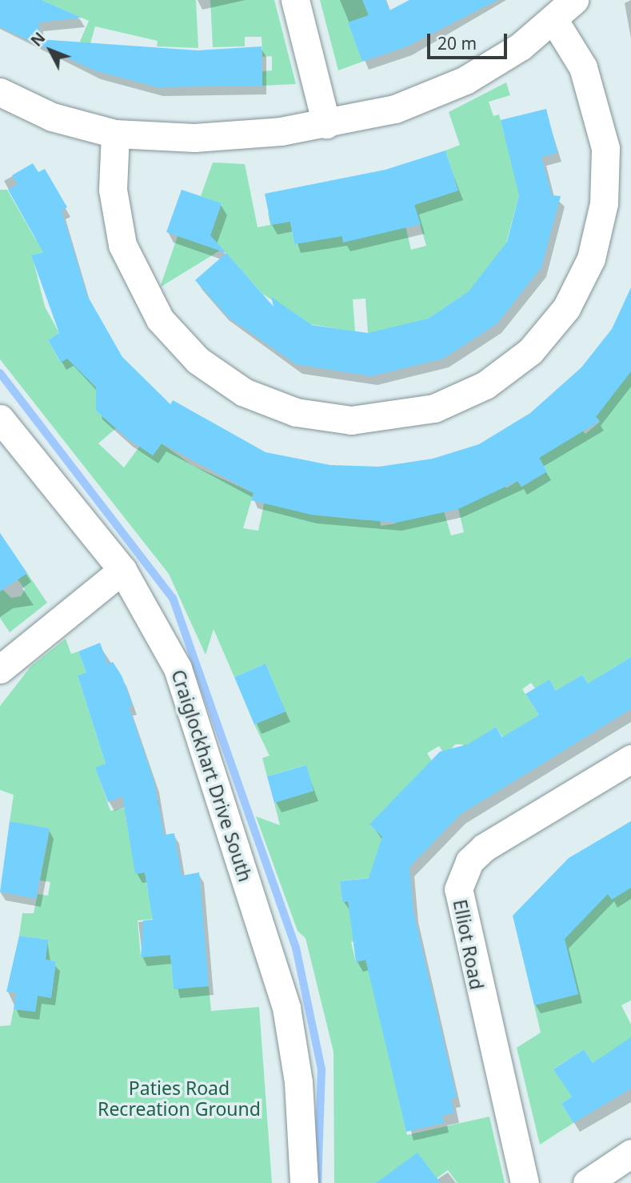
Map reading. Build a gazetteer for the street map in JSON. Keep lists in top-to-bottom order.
{
  "streets": {
    "street": ["Craiglockhart Drive South", "Elliot Road"]
  },
  "parks": ["Paties Road Recreation Ground"],
  "scale_bar": "20 m",
  "north": "top left"
}
